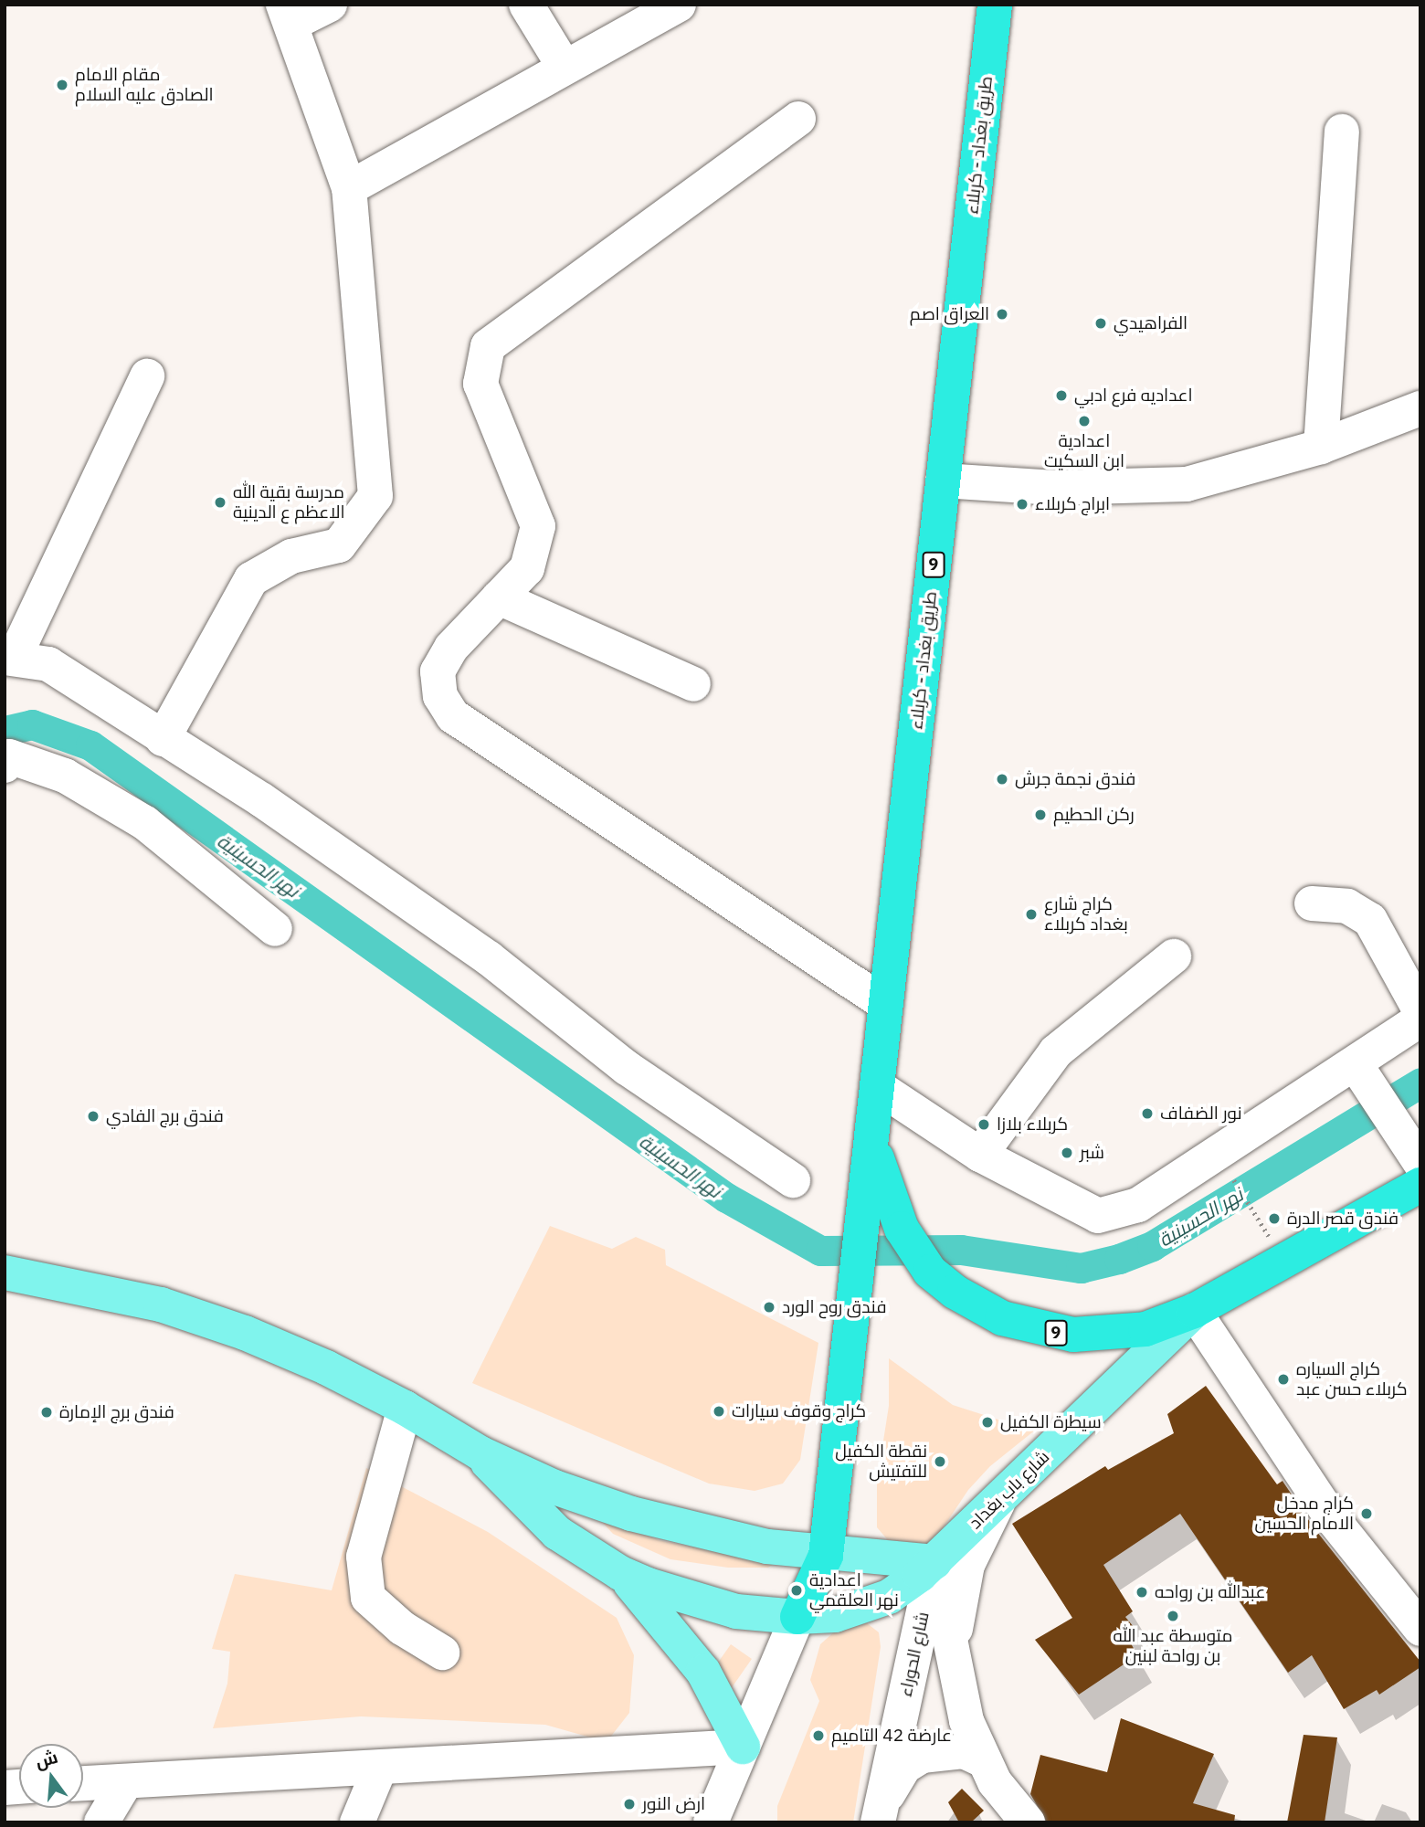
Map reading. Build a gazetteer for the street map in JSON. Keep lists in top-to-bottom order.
{
  "streets": {
    "highway": ["طريق بغداد - كربلاء", "9", "شارع باب بغداد"],
    "street": ["شارع الحوراء"]
  },
  "crossings": [
    ["طريق بغداد - كربلاء", "9"],
    ["طريق بغداد - كربلاء", "شارع باب بغداد"],
    ["9", "شارع باب بغداد"],
    ["شارع باب بغداد", "شارع الحوراء"]
  ],
  "water": ["نهر الحسينية"],
  "places": [
    "مقام الامام الصادق عليه السلام",
    "العراق اصم",
    "الفراهيدي",
    "اعداديه فرع ادبي",
    "اعدادية ابن السكيت",
    "مدرسة بقية الله الاعظم ع الدينية",
    "ابراج كربلاء",
    "فندق نجمة جرش",
    "ركن الحطيم",
    "كراج شارع بغداد كربلاء",
    "نور الضفاف",
    "فندق برج الفادي",
    "كربلاء بلازا",
    "شبر",
    "فندق قصر الدرة",
    "فندق روح الورد",
    "كراج السياره كربلاء حسن عبد",
    "كراج وقوف سيارات",
    "فندق برج الإمارة",
    "سيطرة الكفيل",
    "نقطة الكفيل للتفتيش",
    "كراج مدخل الامام الحسين",
    "اعدادية نهر العلقمي",
    "عبدالله بن رواحه",
    "متوسطة عبد الله بن رواحة لبنين",
    "عارضة 42 التاميم",
    "ارض النور"
  ],
  "north": "top"
}
